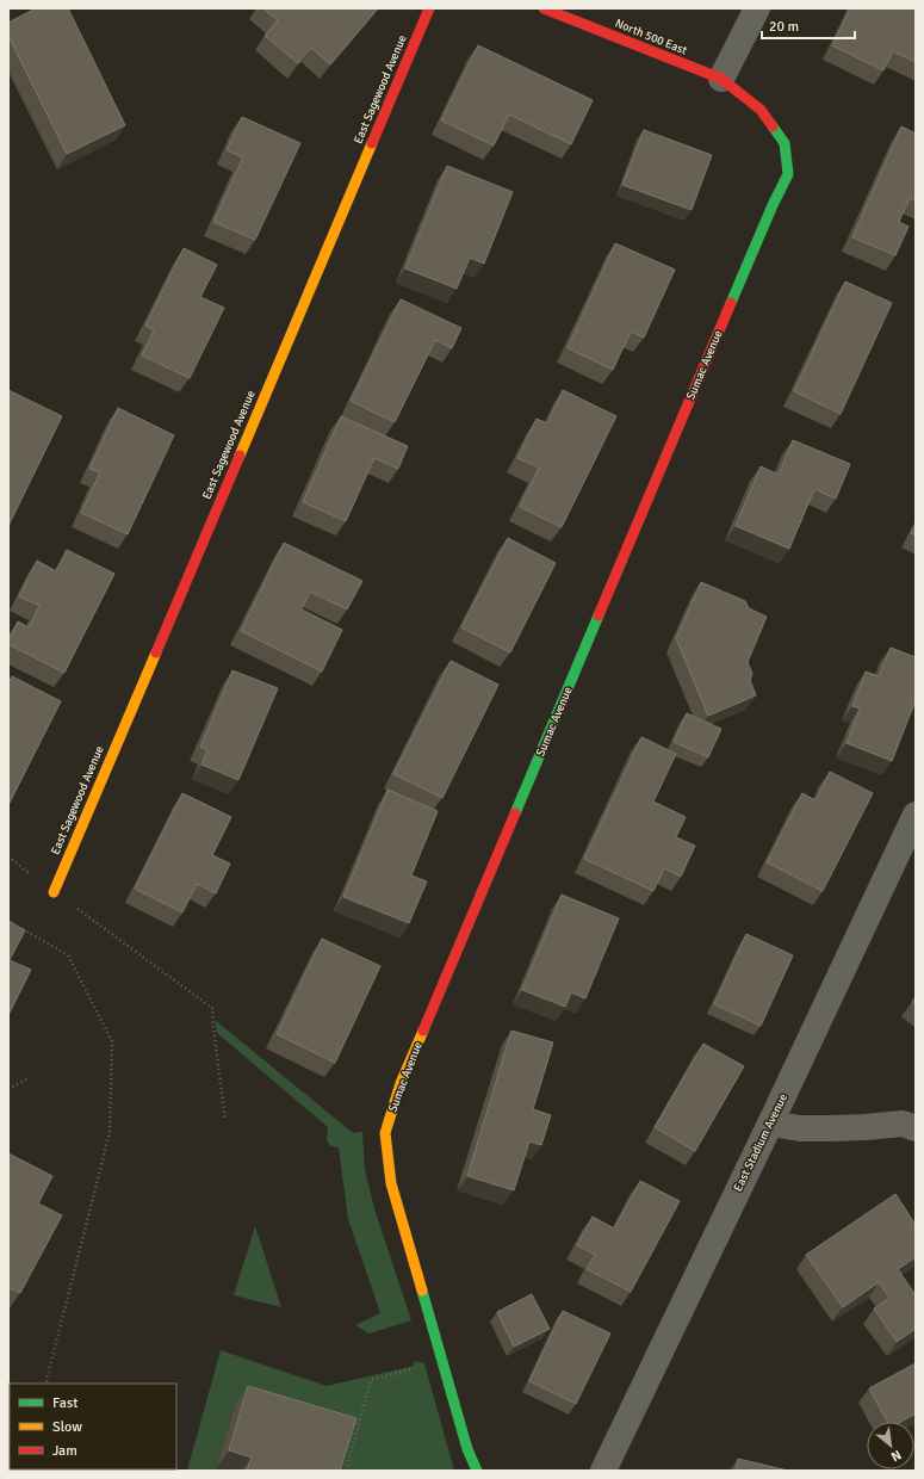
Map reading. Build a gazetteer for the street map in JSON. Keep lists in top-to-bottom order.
{
  "streets": {
    "street": [
      "North 500 East",
      "East Sagewood Avenue",
      "Sumac Avenue",
      "East Stadium Avenue"
    ]
  },
  "crossings": [
    ["North 500 East", "Sumac Avenue"]
  ],
  "legend": ["Fast", "Slow", "Jam"],
  "scale_bar": "20 m",
  "north": "bottom right"
}
